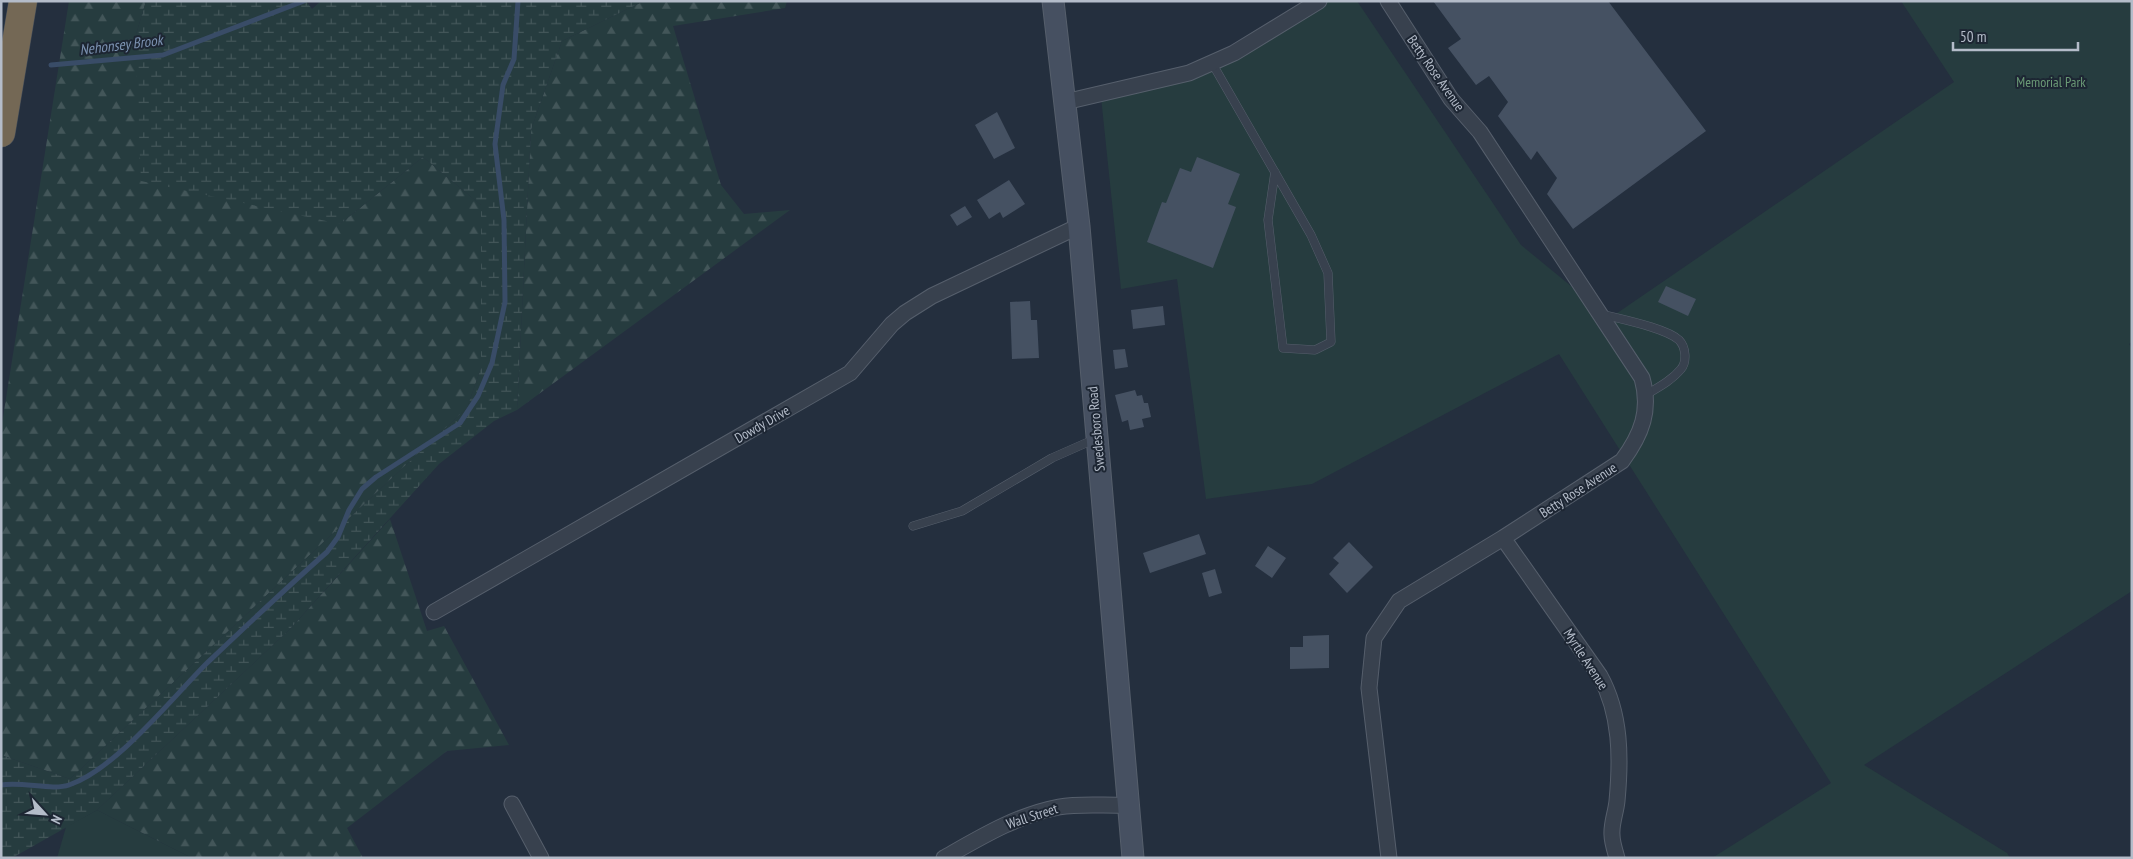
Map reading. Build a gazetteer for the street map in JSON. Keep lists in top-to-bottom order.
{
  "streets": {
    "main road": ["Swedesboro Road"],
    "street": [
      "Betty Rose Avenue",
      "Dowdy Drive",
      "Myrtle Avenue",
      "Wall Street"
    ]
  },
  "crossings": [
    ["Betty Rose Avenue", "Myrtle Avenue"],
    ["Dowdy Drive", "Swedesboro Road"],
    ["Swedesboro Road", "Wall Street"]
  ],
  "water": ["Nehonsey Brook"],
  "parks": ["Memorial Park"],
  "scale_bar": "50 m",
  "north": "bottom right"
}
